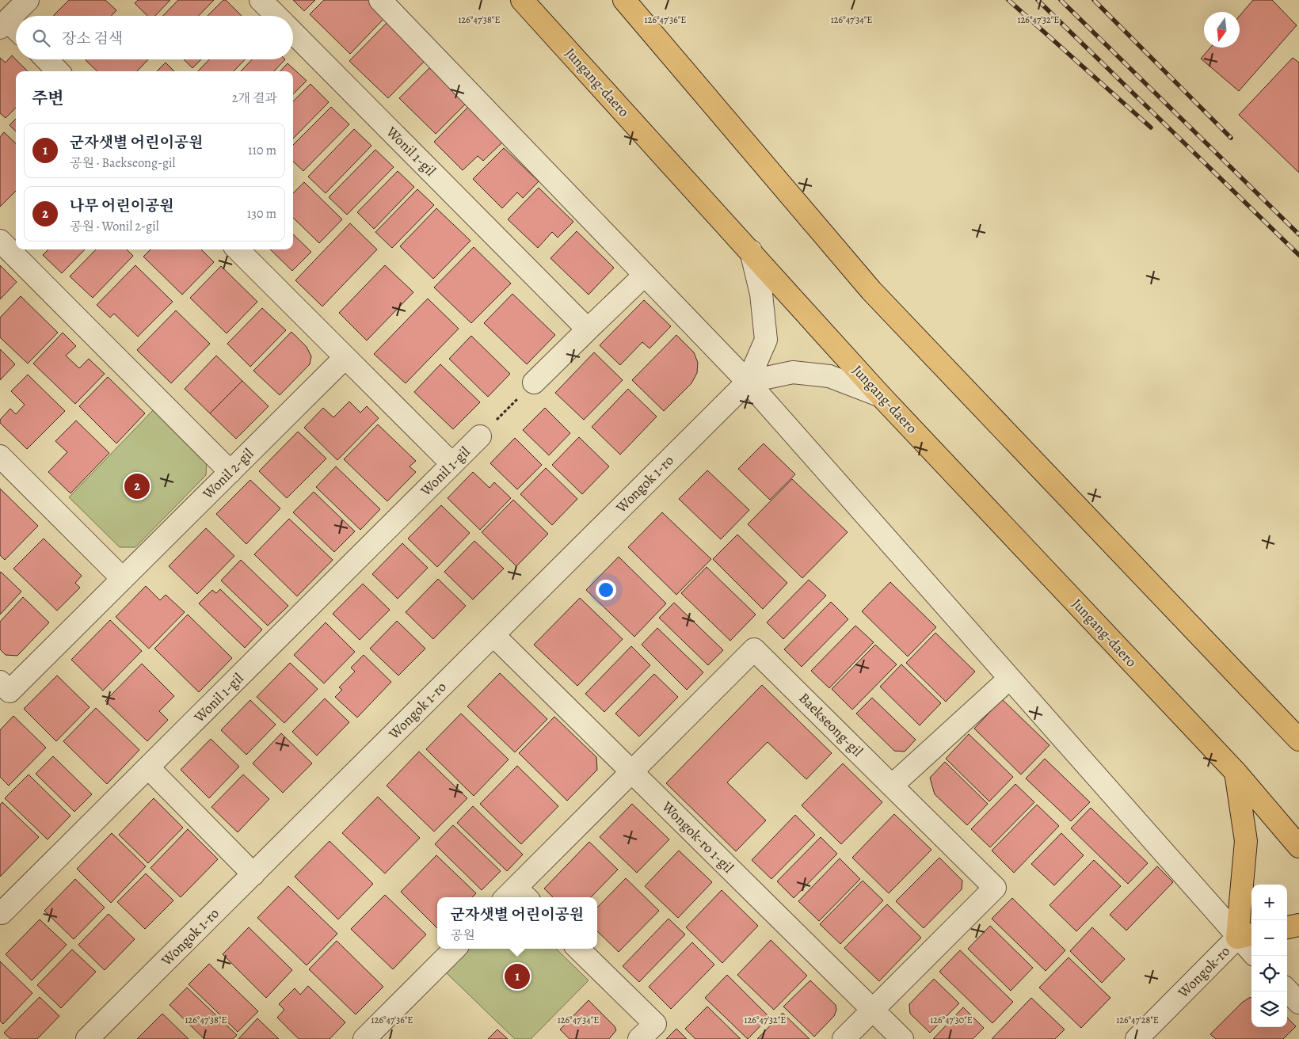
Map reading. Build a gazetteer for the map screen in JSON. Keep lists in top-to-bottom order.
{
  "streets": {
    "main road": ["Jungang-daero"],
    "street": [
      "Wonil 1-gil",
      "Wonil 2-gil",
      "Wongok 1-ro",
      "Baekseong-gil",
      "Wongok-ro 1-gil",
      "Wongok-ro"
    ]
  },
  "crossings": [
    ["Wongok 1-ro", "Wongok-ro 1-gil"],
    ["Baekseong-gil", "Wongok-ro 1-gil"]
  ],
  "north": "bottom",
  "page": {
    "search": "장소 검색",
    "heading": ["주변", "2개 결과"],
    "list": [
      {
        "mark": "1",
        "name": "군자샛별 어린이공원",
        "note": "공원 · Baekseong-gil",
        "value": "110 m"
      },
      {
        "mark": "2",
        "name": "나무 어린이공원",
        "note": "공원 · Wonil 2-gil",
        "value": "130 m"
      }
    ],
    "pins": ["2", "1"],
    "map_buttons": ["+", "−"],
    "popup": ["군자샛별 어린이공원", "공원"]
  },
  "coordinates": [
    "126°47'38\"E",
    "126°47'36\"E",
    "126°47'34\"E",
    "126°47'32\"E",
    "126°47'30\"E",
    "126°47'28\"E"
  ]
}
